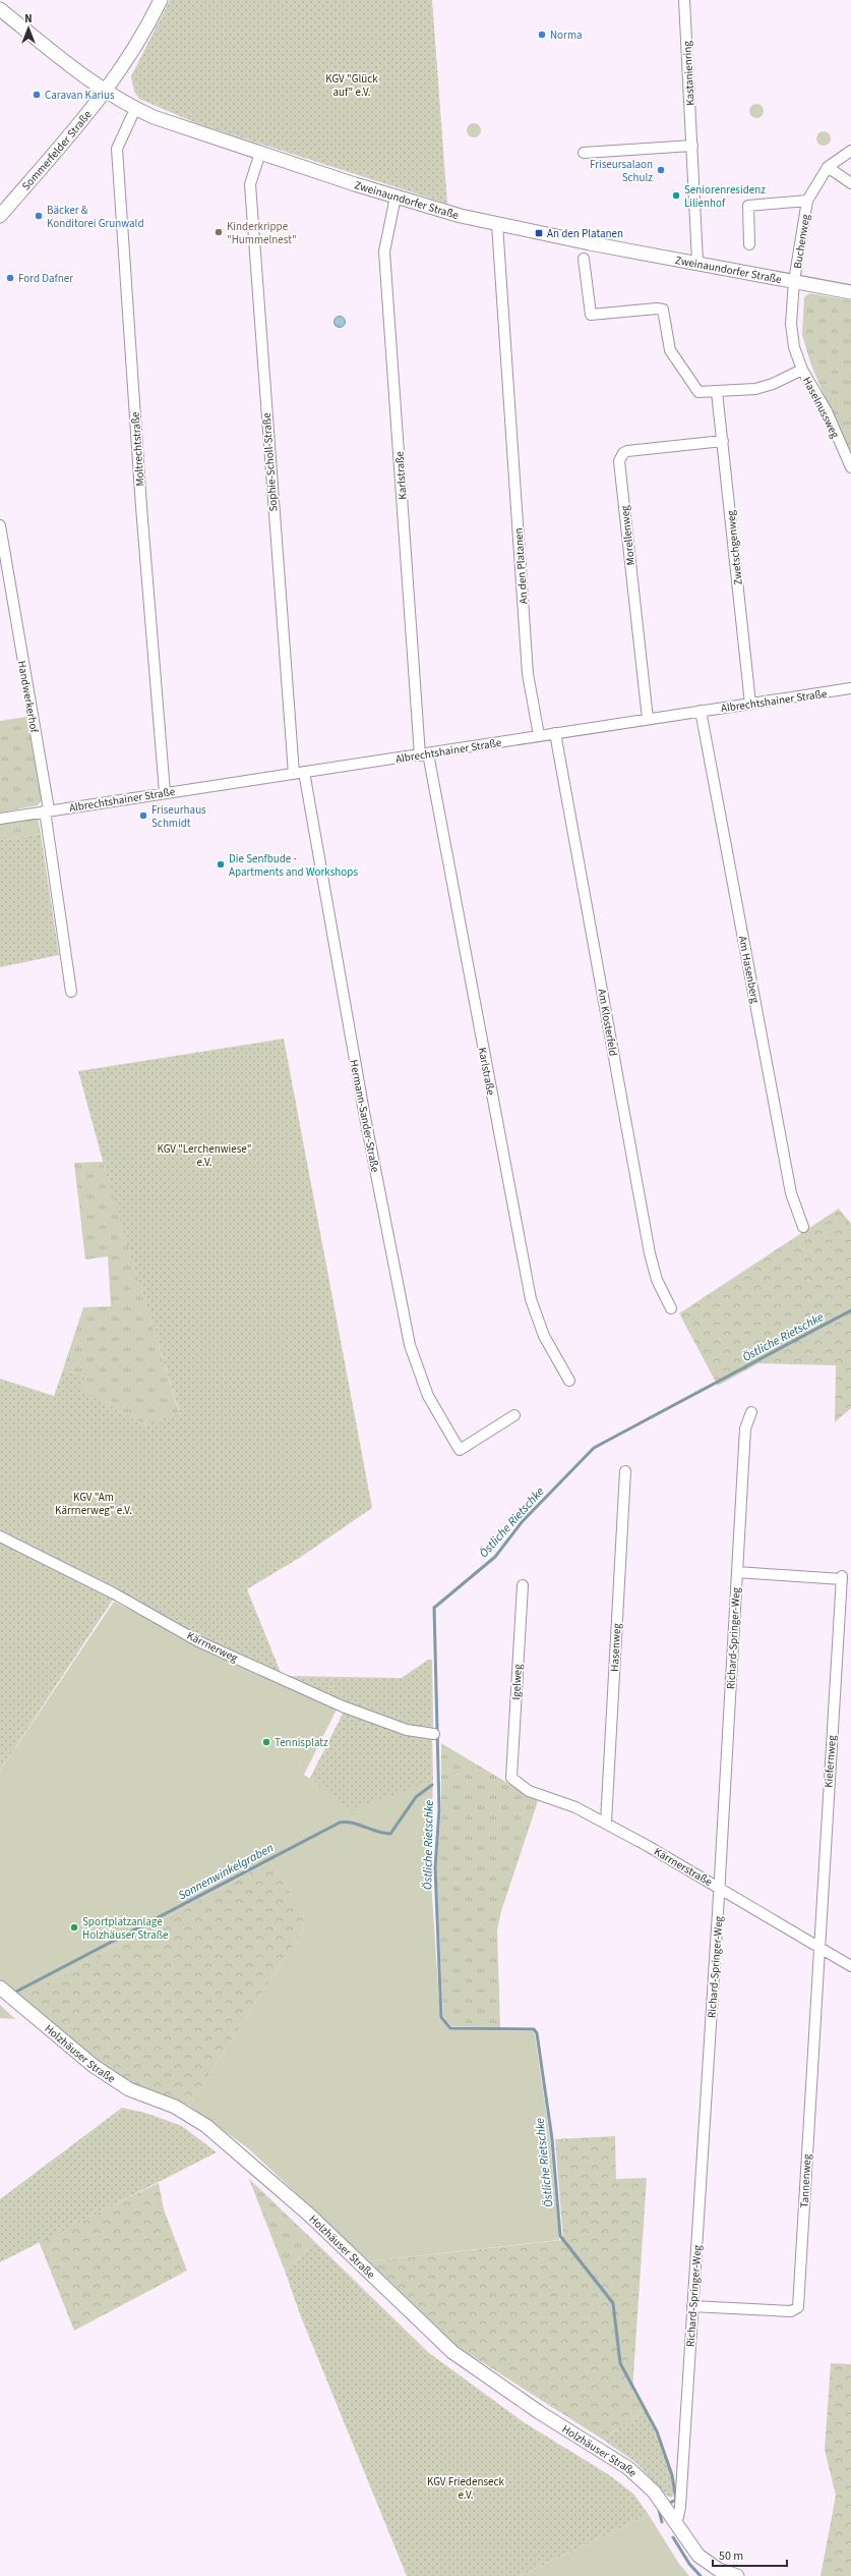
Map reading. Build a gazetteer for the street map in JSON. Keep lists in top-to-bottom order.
{
  "streets": {
    "main road": ["Sommerfelder Straße", "Zweinaundorfer Straße", "Holzhäuser Straße"],
    "street": [
      "Kastanienring",
      "Buchenweg",
      "Haselnussweg",
      "Moltrechtstraße",
      "Sophie-Scholl-Straße",
      "Karlstraße",
      "Morellenweg",
      "Zwetschgenweg",
      "An den Platanen",
      "Handwerkerhof",
      "Albrechtshainer Straße",
      "Am Hasenberg",
      "Am Klosterfeld",
      "Hermann-Sander-Straße",
      "Richard-Springer-Weg",
      "Kärrnerweg",
      "Hasenweg",
      "Igelweg",
      "Kiefernweg",
      "Kärrnerstraße",
      "Tannenweg"
    ]
  },
  "crossings": [
    ["Kastanienring", "Zweinaundorfer Straße"],
    ["Sommerfelder Straße", "Zweinaundorfer Straße"],
    ["Zweinaundorfer Straße", "Buchenweg"],
    ["Zweinaundorfer Straße", "Moltrechtstraße"],
    ["Zweinaundorfer Straße", "Sophie-Scholl-Straße"],
    ["Zweinaundorfer Straße", "Karlstraße"],
    ["Zweinaundorfer Straße", "An den Platanen"],
    ["Buchenweg", "Haselnussweg"],
    ["Moltrechtstraße", "Albrechtshainer Straße"],
    ["Sophie-Scholl-Straße", "Albrechtshainer Straße"],
    ["Karlstraße", "Albrechtshainer Straße"],
    ["Morellenweg", "Zwetschgenweg"],
    ["Morellenweg", "Albrechtshainer Straße"],
    ["Zwetschgenweg", "Albrechtshainer Straße"],
    ["An den Platanen", "Albrechtshainer Straße"],
    ["Handwerkerhof", "Albrechtshainer Straße"],
    ["Albrechtshainer Straße", "Am Hasenberg"],
    ["Albrechtshainer Straße", "Am Klosterfeld"],
    ["Albrechtshainer Straße", "Hermann-Sander-Straße"],
    ["Richard-Springer-Weg", "Kiefernweg"],
    ["Richard-Springer-Weg", "Kärrnerstraße"],
    ["Richard-Springer-Weg", "Holzhäuser Straße"],
    ["Richard-Springer-Weg", "Tannenweg"],
    ["Hasenweg", "Kärrnerstraße"],
    ["Igelweg", "Kärrnerstraße"],
    ["Kiefernweg", "Kärrnerstraße"],
    ["Kiefernweg", "Tannenweg"],
    ["Kärrnerstraße", "Tannenweg"]
  ],
  "water": ["Östliche Rietschke", "Sonnenwinkelgraben"],
  "parks": [
    "KGV \"Glück auf\" e.V.",
    "KGV \"Lerchenwiese\" e.V.",
    "KGV \"Am Kärrnerweg\" e.V.",
    "KGV Friedenseck e.V."
  ],
  "places": {
    "other": [
      "Norma",
      "Caravan Karius",
      "Friseursalaon Schulz",
      "Seniorenresidenz Lilienhof",
      "Bäcker & Konditorei Grunwald",
      "Kinderkrippe \"Hummelnest\"",
      "Ford Dafner",
      "Friseurhaus Schmidt",
      "Die Senfbude - Apartments and Workshops",
      "Tennisplatz",
      "Sportplatzanlage Holzhäuser Straße"
    ],
    "transit": ["An den Platanen"]
  },
  "scale_bar": "50 m",
  "north": "top"
}
